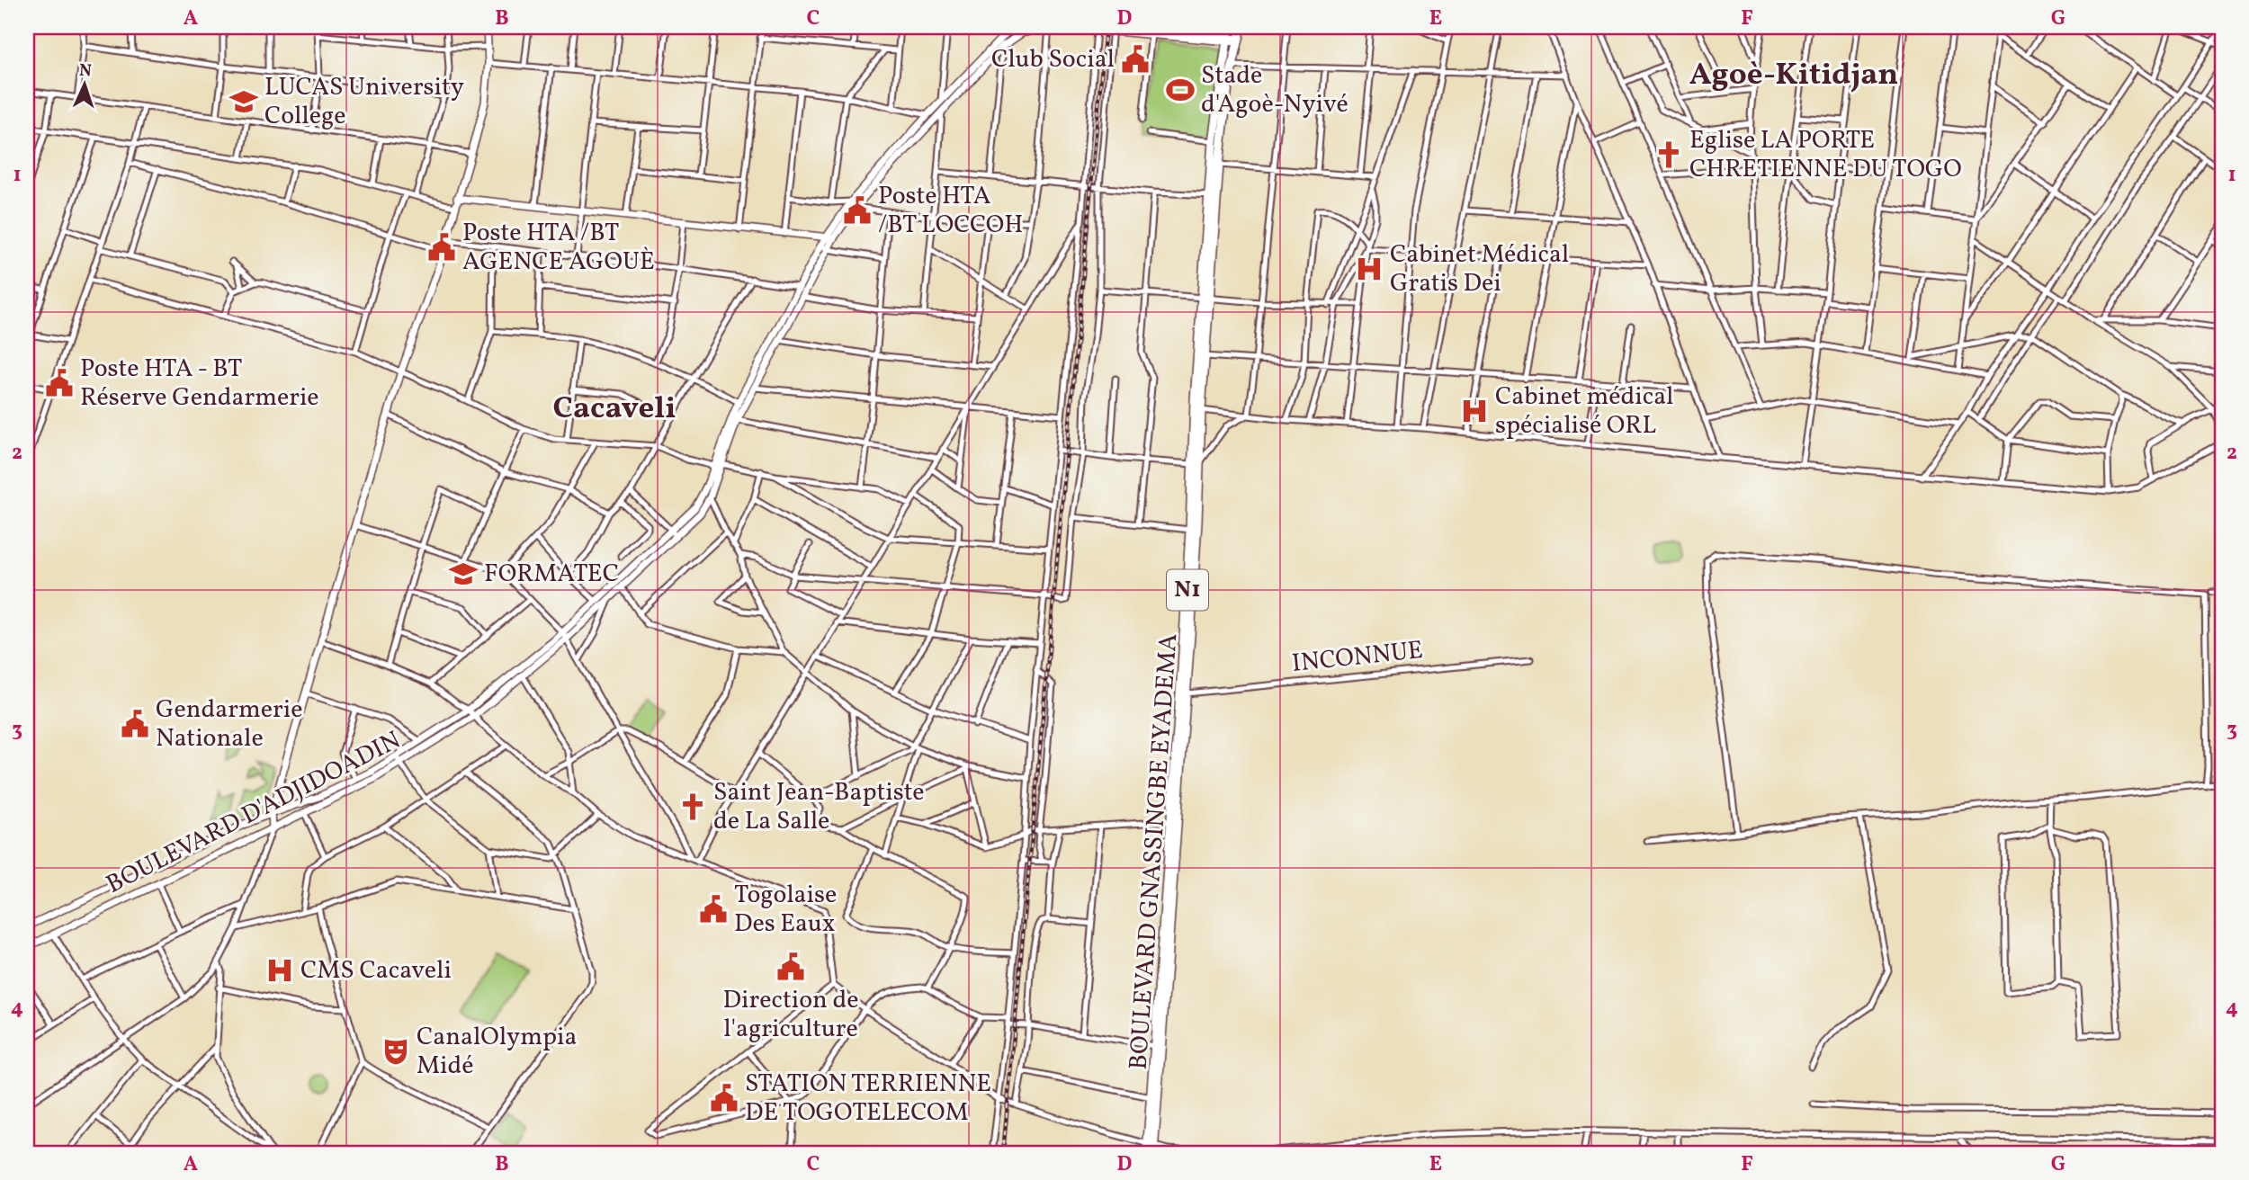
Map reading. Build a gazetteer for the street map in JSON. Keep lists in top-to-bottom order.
{
  "streets": {
    "highway": ["N1", "BOULEVARD GNASSINGBE EYADEMA"],
    "main road": ["BOULEVARD D'ADJIDOADIN"],
    "street": ["INCONNUE"]
  },
  "crossings": [
    ["INCONNUE", "BOULEVARD GNASSINGBE EYADEMA"]
  ],
  "districts": ["Agoè-Kitidjan", "Cacaveli"],
  "places": {
    "public building": [
      "Club Social",
      "Poste HTA /BT LOCCOH",
      "Poste HTA /BT AGENCE AGOUÈ",
      "Poste HTA - BT Réserve Gendarmerie",
      "Gendarmerie Nationale",
      "Togolaise Des Eaux",
      "Direction de l'agriculture",
      "STATION TERRIENNE DE TOGOTELECOM"
    ],
    "sports": ["Stade d'Agoè-Nyivé"],
    "school or university": ["LUCAS University College", "FORMATEC"],
    "church": ["Eglise LA PORTE CHRETIENNE DU TOGO", "Saint Jean-Baptiste de La Salle"],
    "hospital": ["Cabinet Médical Gratis Dei", "Cabinet médical spécialisé ORL", "CMS Cacaveli"],
    "theatre": ["CanalOlympia Midé"]
  },
  "north": "top",
  "grid": {
    "columns": [
      "A",
      "B",
      "C",
      "D",
      "E",
      "F",
      "G"
    ],
    "rows": [
      "1",
      "2",
      "3",
      "4"
    ]
  }
}
